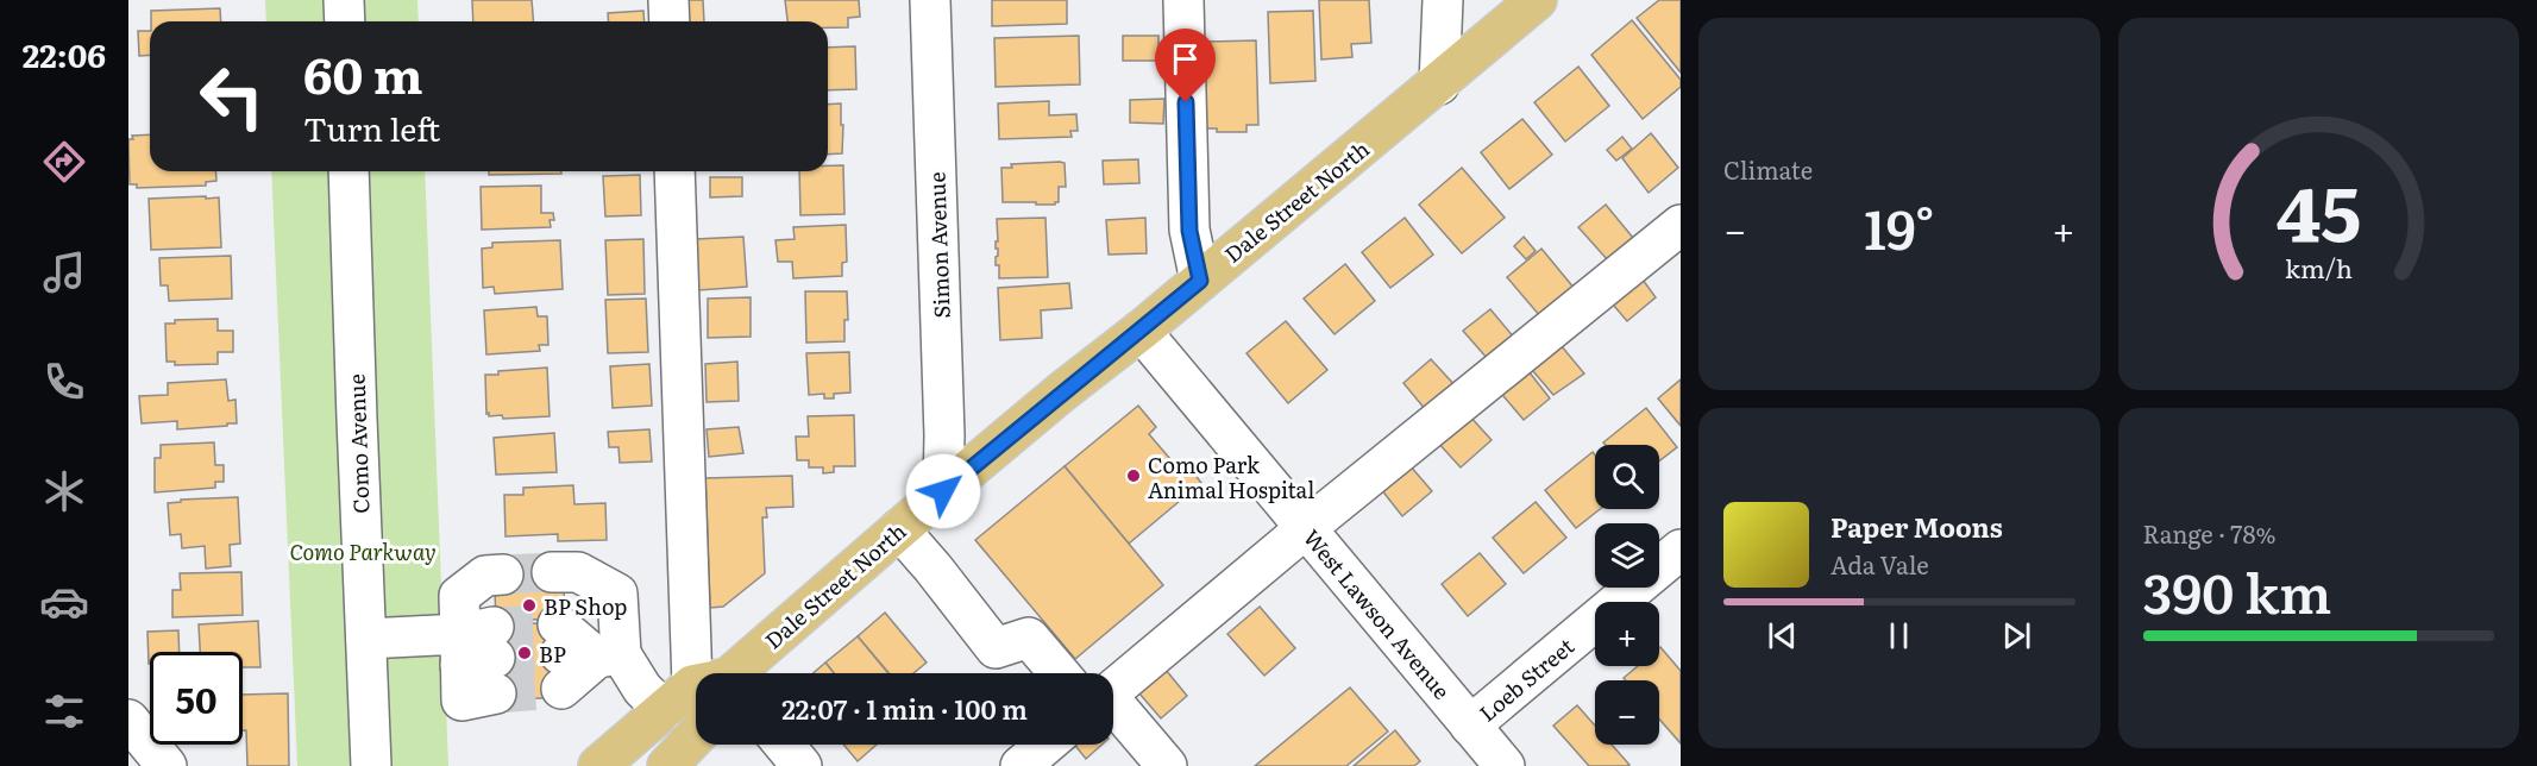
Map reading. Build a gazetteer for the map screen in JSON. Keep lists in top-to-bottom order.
{
  "streets": {
    "main road": ["Dale Street North"],
    "street": [
      "Simon Avenue",
      "Como Avenue",
      "West Lawson Avenue",
      "Loeb Street"
    ]
  },
  "crossings": [
    ["Dale Street North", "Simon Avenue"],
    ["Dale Street North", "West Lawson Avenue"],
    ["West Lawson Avenue", "Loeb Street"]
  ],
  "parks": ["Como Parkway"],
  "places": ["Como Park Animal Hospital", "BP Shop", "BP"],
  "page": {
    "tabs": "22:06",
    "tile": [
      "Climate",
      ["Range · 78%", "390 km"]
    ],
    "turn": ["60 m", "Turn left"],
    "heat": ["−", "19°", "+"],
    "map_buttons": ["+", "−"],
    "song": ["Paper Moons", "Ada Vale"],
    "limit": "50",
    "trip": "22:07 · 1 min · 100 m",
    "gauge": ["45", "km/h"]
  }
}
